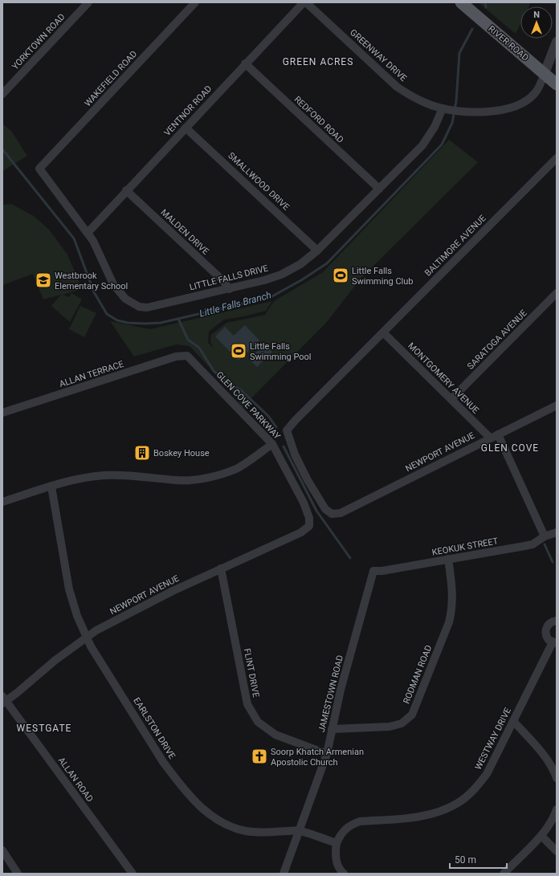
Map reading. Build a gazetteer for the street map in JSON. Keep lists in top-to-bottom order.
{
  "streets": {
    "main road": ["RIVER ROAD"],
    "street": [
      "YORKTOWN ROAD",
      "GREENWAY DRIVE",
      "WAKEFIELD ROAD",
      "VENTNOR ROAD",
      "REDFORD ROAD",
      "SMALLWOOD DRIVE",
      "MALDEN DRIVE",
      "BALTIMORE AVENUE",
      "LITTLE FALLS DRIVE",
      "SARATOGA AVENUE",
      "ALLAN TERRACE",
      "MONTGOMERY AVENUE",
      "GLEN COVE PARKWAY",
      "NEWPORT AVENUE",
      "KEOKUK STREET",
      "FLINT DRIVE",
      "RODMAN ROAD",
      "JAMESTOWN ROAD",
      "EARLSTON DRIVE",
      "WESTWAY DRIVE",
      "ALLAN ROAD"
    ]
  },
  "crossings": [
    ["RIVER ROAD", "GREENWAY DRIVE"],
    ["GREENWAY DRIVE", "LITTLE FALLS DRIVE"],
    ["WAKEFIELD ROAD", "LITTLE FALLS DRIVE"],
    ["VENTNOR ROAD", "REDFORD ROAD"],
    ["VENTNOR ROAD", "SMALLWOOD DRIVE"],
    ["VENTNOR ROAD", "MALDEN DRIVE"],
    ["VENTNOR ROAD", "LITTLE FALLS DRIVE"],
    ["REDFORD ROAD", "LITTLE FALLS DRIVE"],
    ["SMALLWOOD DRIVE", "LITTLE FALLS DRIVE"],
    ["MALDEN DRIVE", "LITTLE FALLS DRIVE"],
    ["BALTIMORE AVENUE", "MONTGOMERY AVENUE"],
    ["BALTIMORE AVENUE", "GLEN COVE PARKWAY"],
    ["SARATOGA AVENUE", "MONTGOMERY AVENUE"],
    ["ALLAN TERRACE", "GLEN COVE PARKWAY"],
    ["MONTGOMERY AVENUE", "NEWPORT AVENUE"],
    ["GLEN COVE PARKWAY", "NEWPORT AVENUE"],
    ["NEWPORT AVENUE", "FLINT DRIVE"],
    ["NEWPORT AVENUE", "EARLSTON DRIVE"],
    ["NEWPORT AVENUE", "ALLAN ROAD"],
    ["KEOKUK STREET", "RODMAN ROAD"],
    ["KEOKUK STREET", "JAMESTOWN ROAD"],
    ["FLINT DRIVE", "JAMESTOWN ROAD"],
    ["RODMAN ROAD", "JAMESTOWN ROAD"],
    ["JAMESTOWN ROAD", "EARLSTON DRIVE"],
    ["EARLSTON DRIVE", "WESTWAY DRIVE"]
  ],
  "districts": ["GREEN ACRES", "GLEN COVE", "WESTGATE"],
  "water": ["Little Falls Branch"],
  "places": {
    "sports": ["Little Falls Swimming Club", "Little Falls Swimming Pool"],
    "school or university": ["Westbrook Elementary School"],
    "building": ["Boskey House"],
    "church": ["Soorp Khatch Armenian Apostolic Church"]
  },
  "scale_bar": "50 m",
  "north": "top"
}
